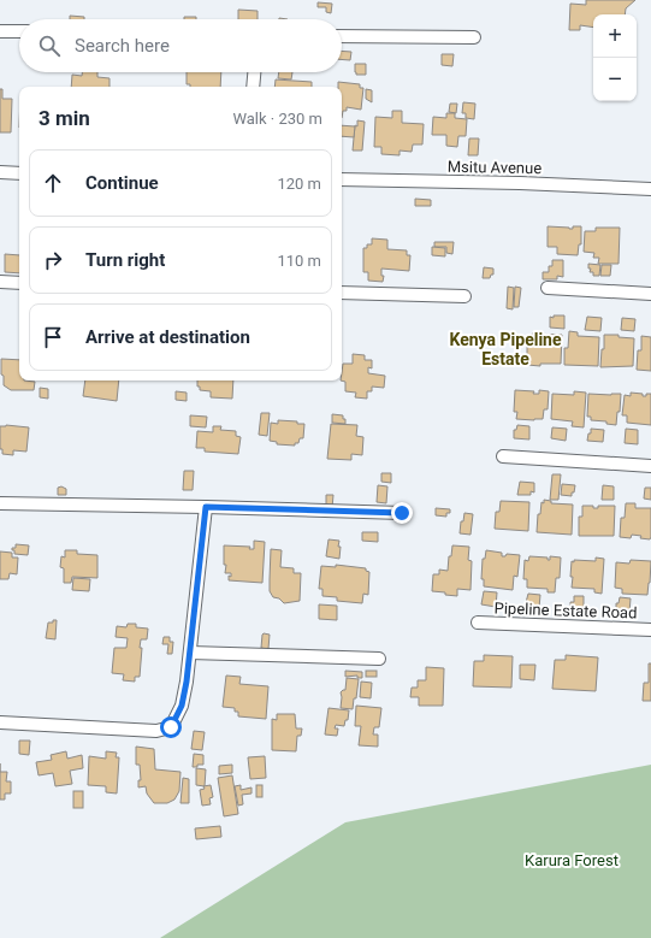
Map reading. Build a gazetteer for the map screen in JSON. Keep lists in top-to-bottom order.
{
  "streets": {
    "street": ["Msitu Avenue", "Pipeline Estate Road"]
  },
  "districts": ["Kenya Pipeline Estate"],
  "parks": ["Karura Forest"],
  "page": {
    "map_buttons": ["+", "−"],
    "search": "Search here",
    "heading": ["3 min", "Walk · 230 m"],
    "list": [
      ["Continue", "120 m"],
      ["Turn right", "110 m"],
      "Arrive at destination"
    ]
  }
}
